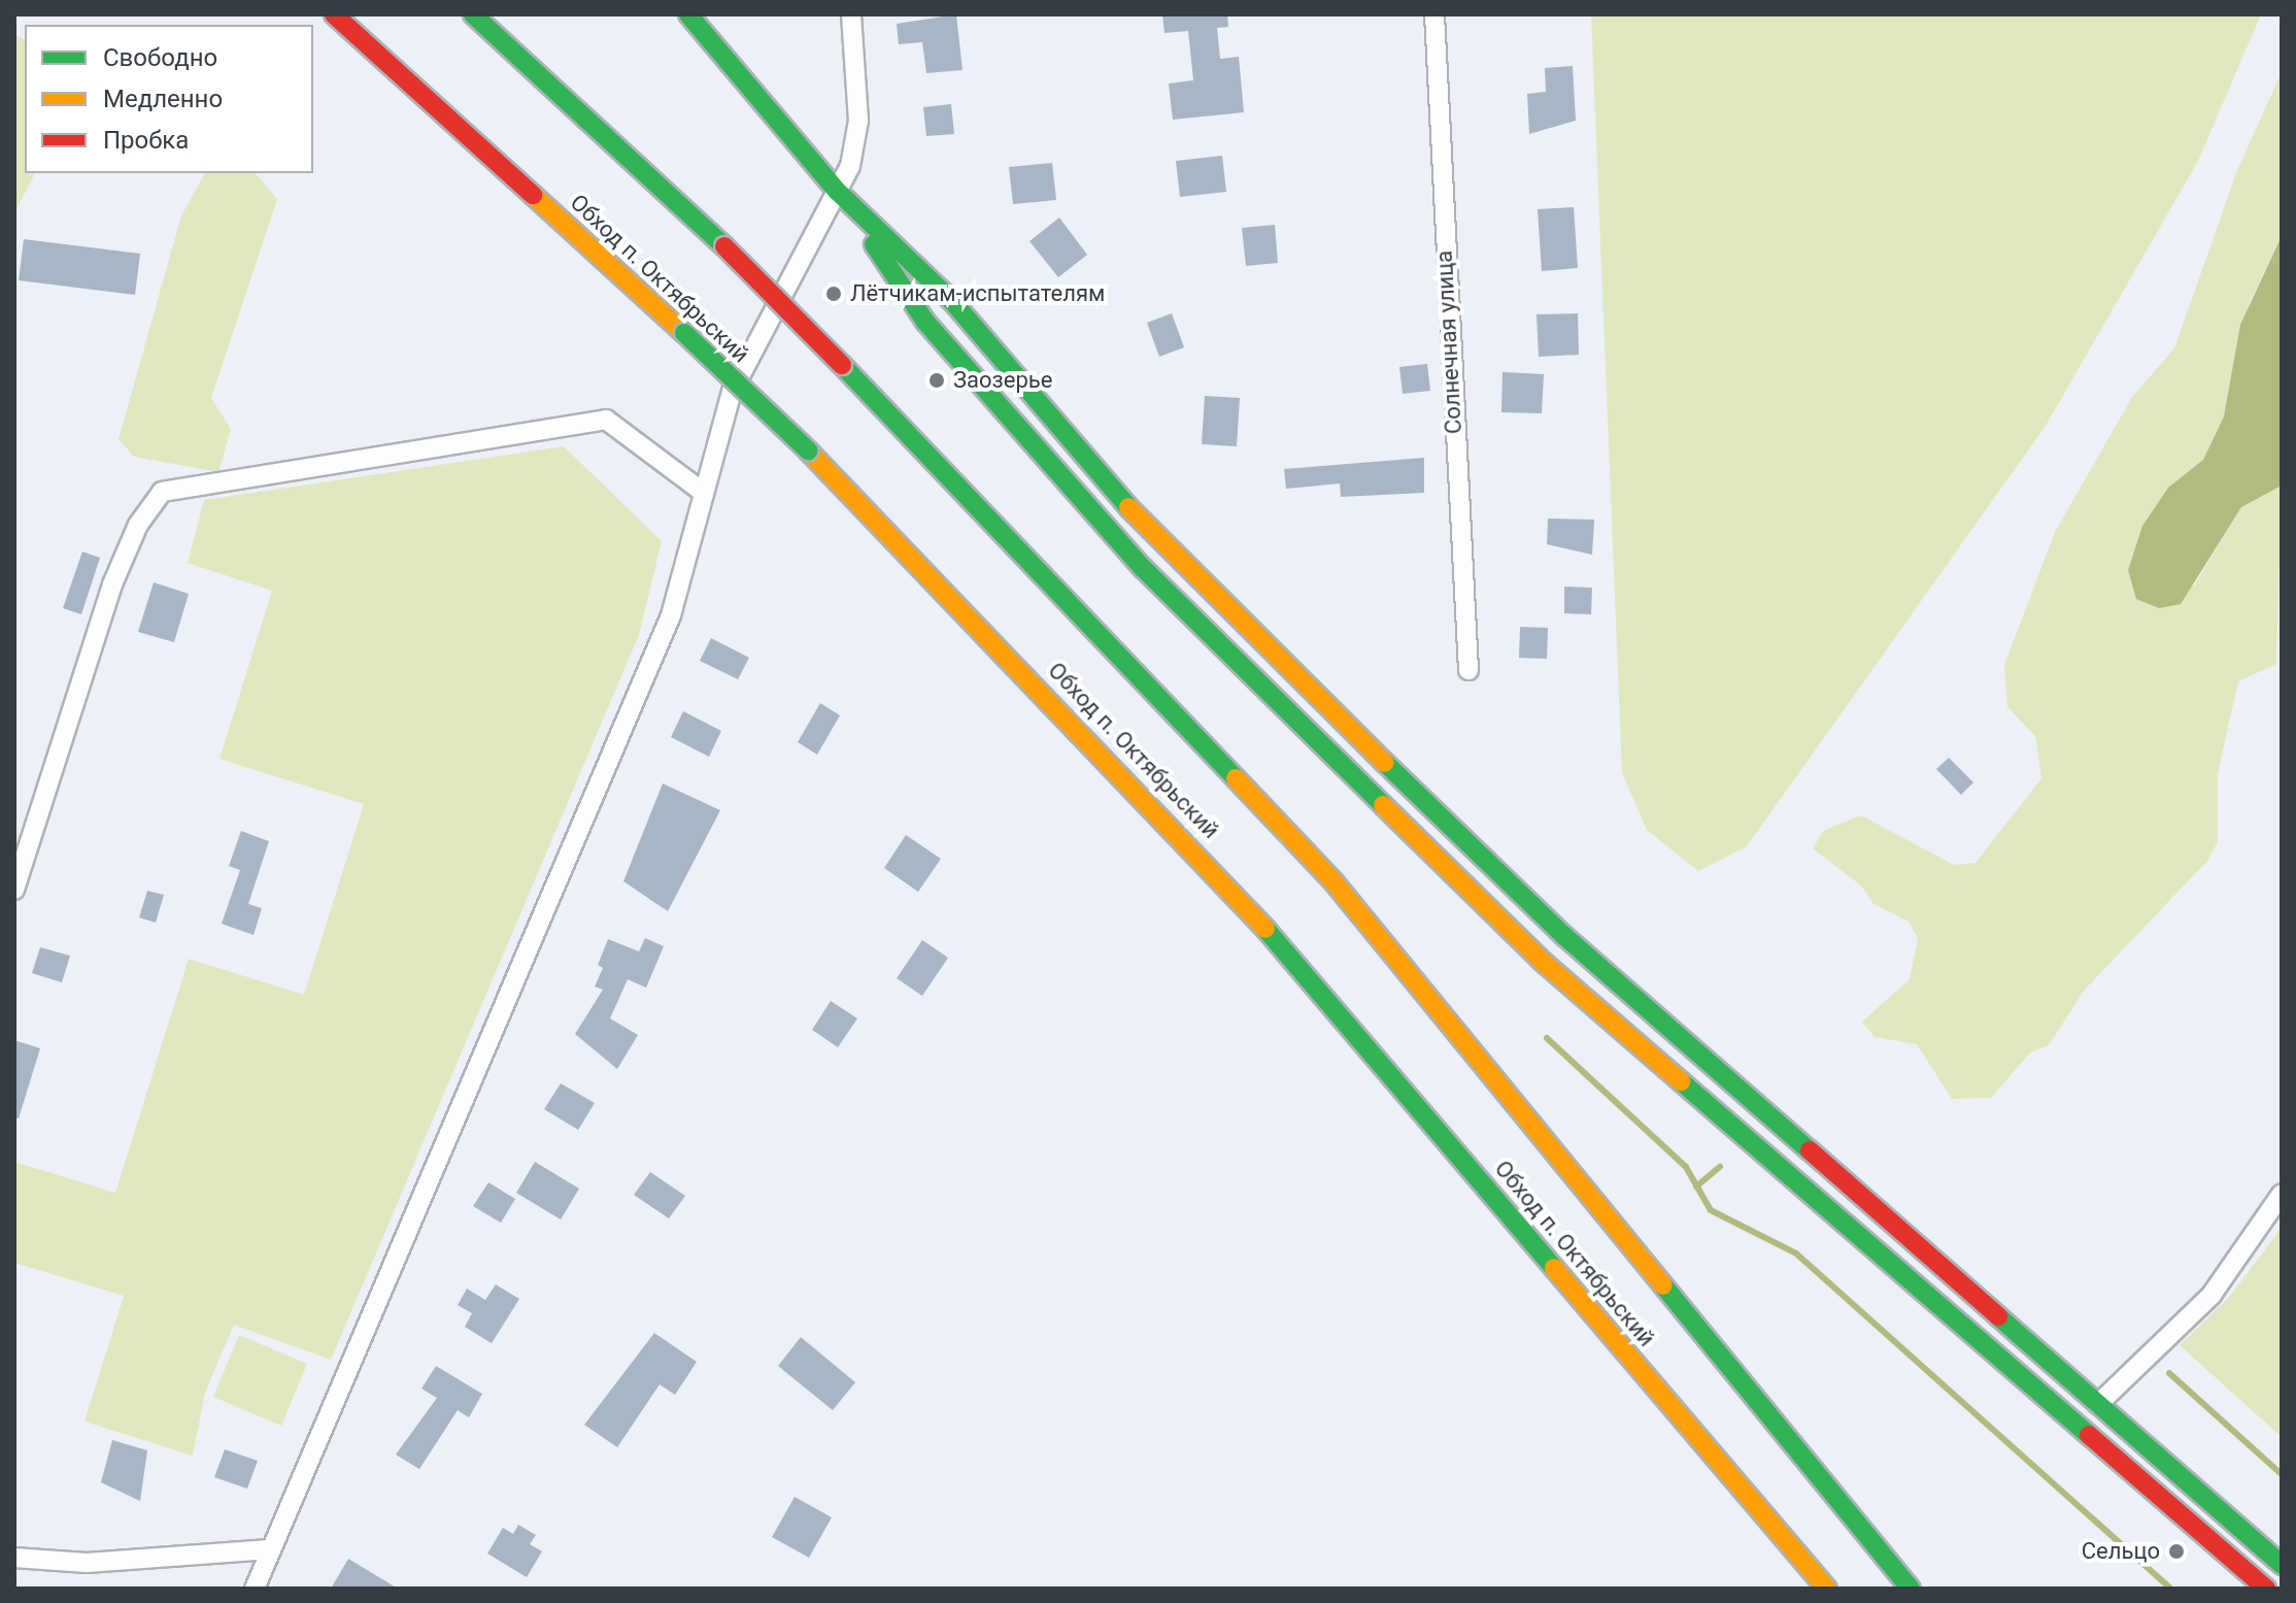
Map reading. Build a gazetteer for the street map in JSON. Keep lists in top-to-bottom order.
{
  "streets": {
    "main road": ["Обход п. Октябрьский"],
    "street": ["Солнечная улица"]
  },
  "places": ["Лётчикам-испытателям", "Заозерье", "Сельцо"],
  "legend": ["Свободно", "Медленно", "Пробка"]
}
